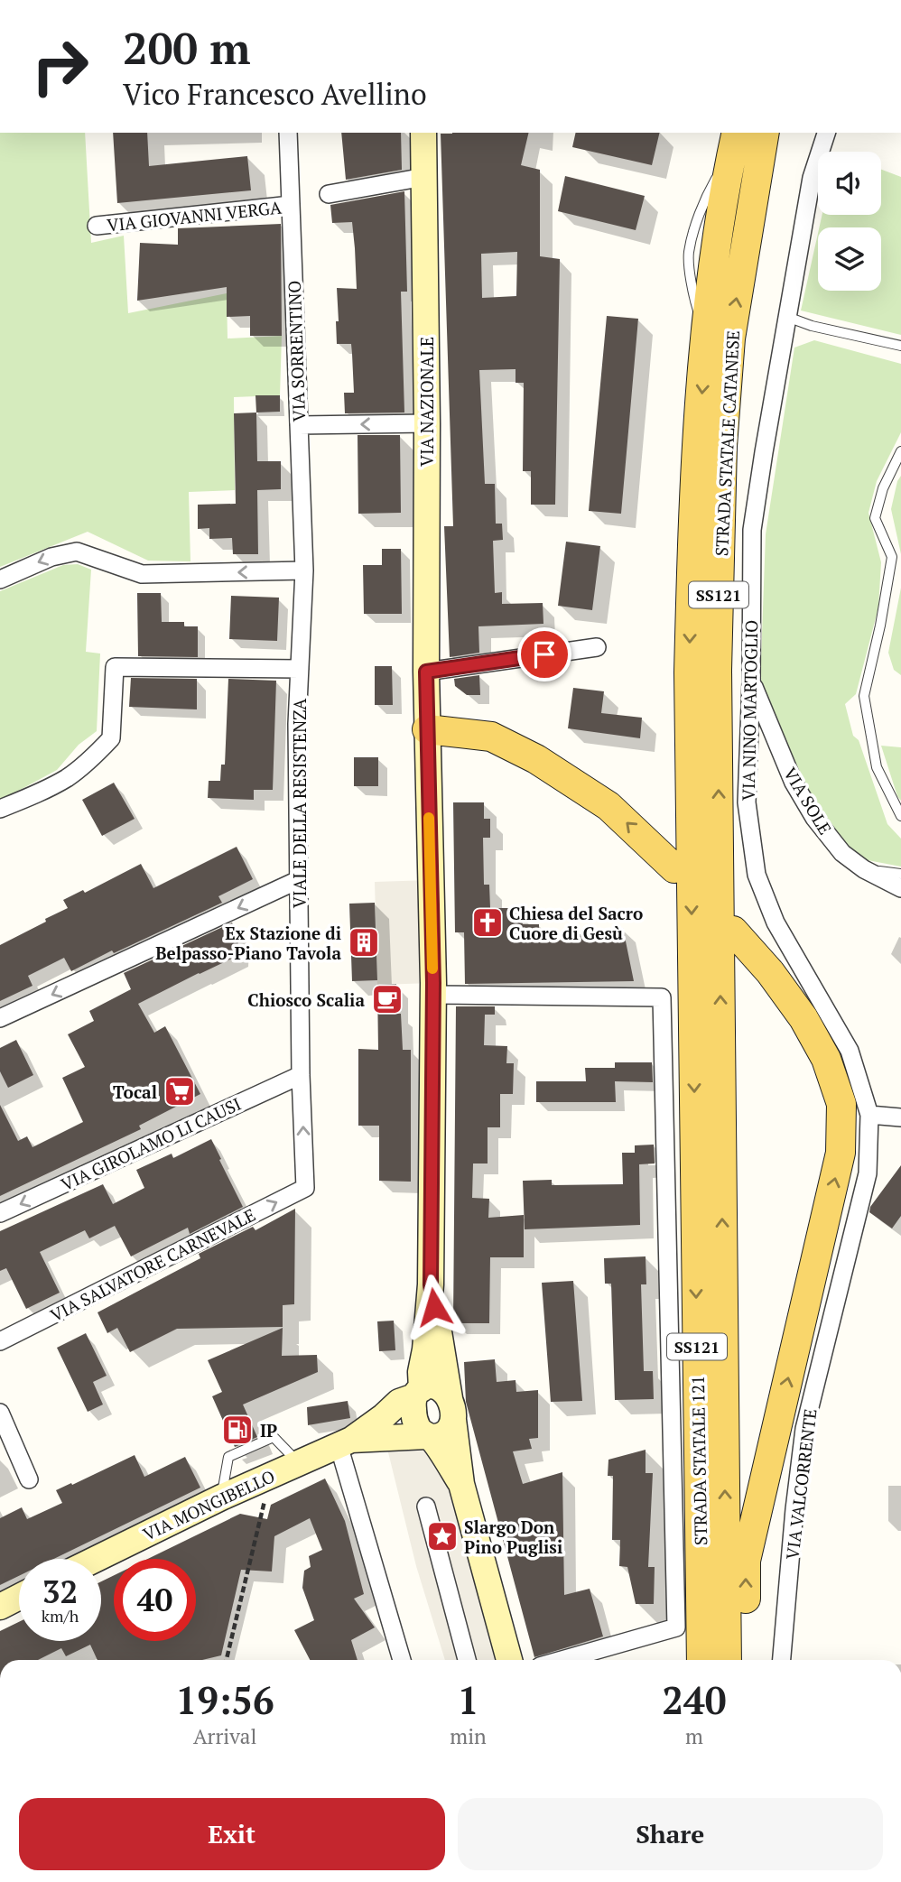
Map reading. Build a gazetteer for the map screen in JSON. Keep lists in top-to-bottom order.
{
  "streets": {
    "main road": ["STRADA STATALE CATANESE", "SS121", "STRADA STATALE 121"],
    "street": [
      "VIA GIOVANNI VERGA",
      "VIA SORRENTINO",
      "VIA NAZIONALE",
      "VIA NINO MARTOGLIO",
      "VIA SOLE",
      "VIALE DELLA RESISTENZA",
      "VIA GIROLAMO LI CAUSI",
      "VIA SALVATORE CARNEVALE",
      "VIA VALCORRENTE",
      "VIA MONGIBELLO"
    ]
  },
  "crossings": [
    ["VIA GIOVANNI VERGA", "VIA SORRENTINO"],
    ["VIA SORRENTINO", "VIALE DELLA RESISTENZA"],
    ["STRADA STATALE CATANESE", "STRADA STATALE 121"],
    ["VIA NINO MARTOGLIO", "VIA SOLE"],
    ["VIA NINO MARTOGLIO", "VIA VALCORRENTE"],
    ["VIALE DELLA RESISTENZA", "VIA GIROLAMO LI CAUSI"],
    ["VIALE DELLA RESISTENZA", "VIA SALVATORE CARNEVALE"]
  ],
  "one_way": ["VIA GIROLAMO LI CAUSI", "VIA SALVATORE CARNEVALE"],
  "places": {
    "church": ["Chiesa del Sacro Cuore di Gesù"],
    "building": ["Ex Stazione di Belpasso-Piano Tavola"],
    "cafe": ["Chiosco Scalia"],
    "supermarket": ["Tocal"],
    "fuel station": ["IP"],
    "place": ["Slargo Don Pino Puglisi"]
  },
  "page": {
    "turn": ["200 m", "Vico Francesco Avellino"],
    "speed": "32 km/h",
    "limit": "40",
    "eta": [
      "19:56",
      "Arrival",
      "1",
      "min",
      "240",
      "m"
    ],
    "buttons": ["Exit", "Share"]
  }
}
